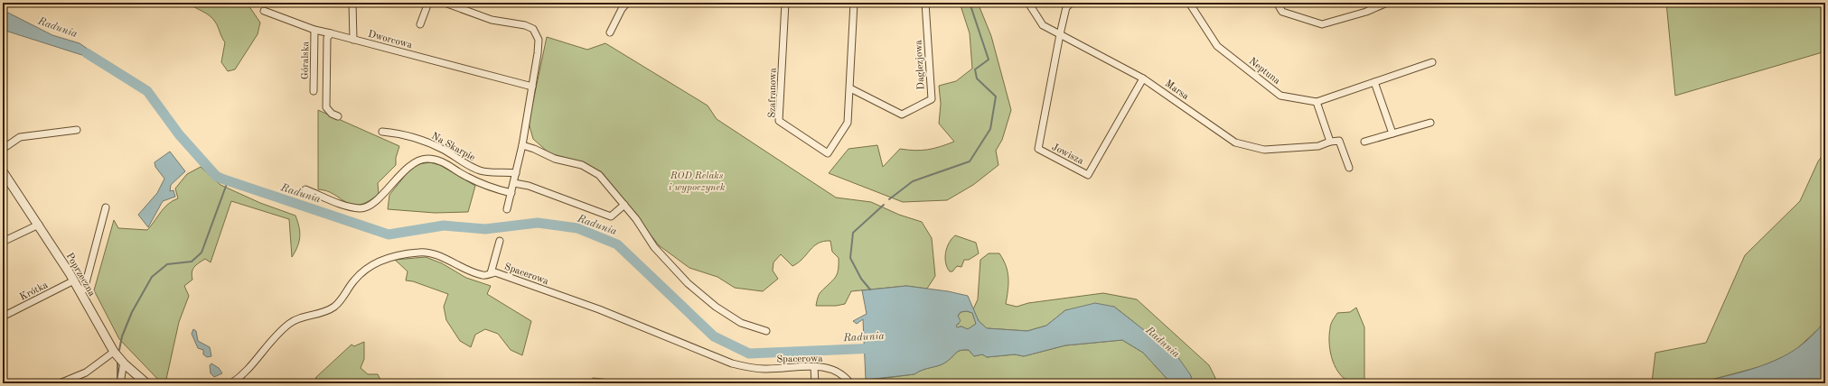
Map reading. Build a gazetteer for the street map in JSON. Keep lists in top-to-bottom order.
{
  "streets": {
    "street": [
      "Dworcowa",
      "Góralska",
      "Daglezjowa",
      "Neptuna",
      "Marsa",
      "Szafranowa",
      "Na Skarpie",
      "Jowisza",
      "Spacerowa",
      "Poprzeczna",
      "Krótka"
    ]
  },
  "crossings": [
    ["Dworcowa", "Góralska"],
    ["Daglezjowa", "Szafranowa"],
    ["Marsa", "Jowisza"],
    ["Poprzeczna", "Krótka"]
  ],
  "water": ["Radunia"],
  "parks": ["ROD Relaks i wypoczynek"]
}
